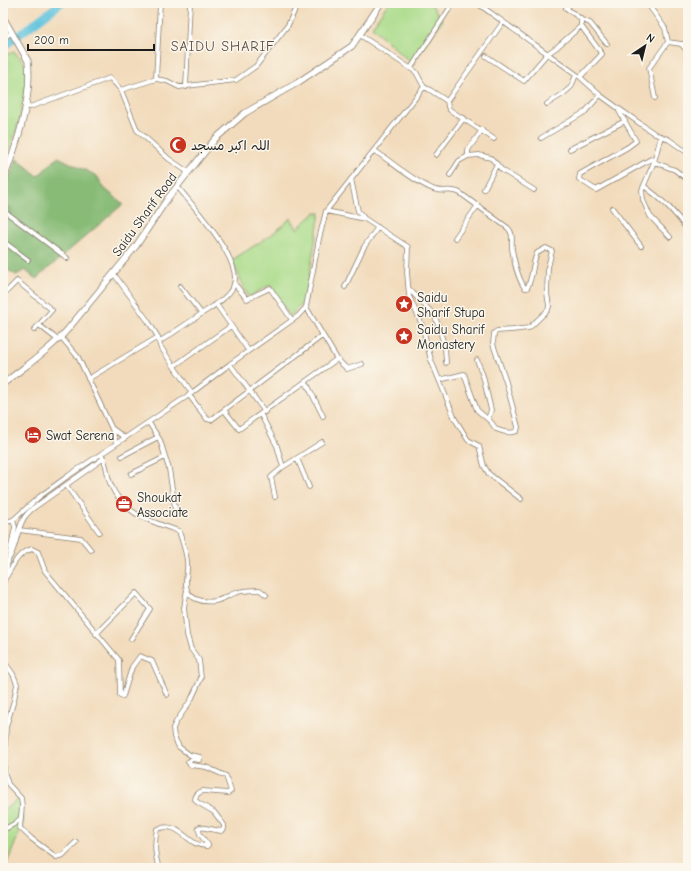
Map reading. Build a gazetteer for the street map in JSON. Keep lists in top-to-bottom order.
{
  "streets": {
    "main road": ["Saidu Sharif Road"]
  },
  "districts": ["SAIDU SHARIF"],
  "places": {
    "mosque": ["اللہ اکبر مسجد"],
    "place": ["Saidu Sharif Stupa", "Saidu Sharif Monastery"],
    "hotel": ["Swat Serena"],
    "office": ["Shoukat Associate"]
  },
  "scale_bar": "200 m",
  "north": "top right"
}
